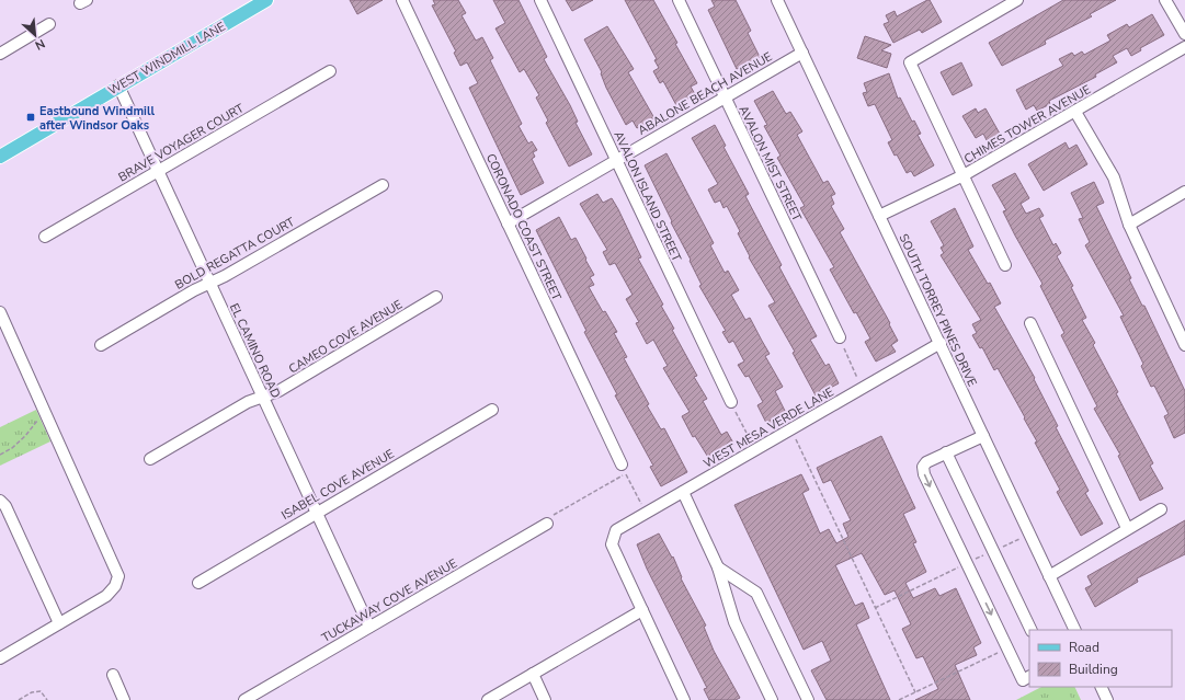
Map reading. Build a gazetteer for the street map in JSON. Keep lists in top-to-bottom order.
{
  "streets": {
    "main road": ["WEST WINDMILL LANE"],
    "street": [
      "ABALONE BEACH AVENUE",
      "CHIMES TOWER AVENUE",
      "BRAVE VOYAGER COURT",
      "AVALON MIST STREET",
      "AVALON ISLAND STREET",
      "CORONADO COAST STREET",
      "BOLD REGATTA COURT",
      "SOUTH TORREY PINES DRIVE",
      "CAMEO COVE AVENUE",
      "EL CAMINO ROAD",
      "WEST MESA VERDE LANE",
      "ISABEL COVE AVENUE",
      "TUCKAWAY COVE AVENUE"
    ]
  },
  "crossings": [
    ["WEST WINDMILL LANE", "EL CAMINO ROAD"],
    ["ABALONE BEACH AVENUE", "AVALON MIST STREET"],
    ["ABALONE BEACH AVENUE", "AVALON ISLAND STREET"],
    ["ABALONE BEACH AVENUE", "CORONADO COAST STREET"],
    ["ABALONE BEACH AVENUE", "SOUTH TORREY PINES DRIVE"],
    ["CHIMES TOWER AVENUE", "SOUTH TORREY PINES DRIVE"],
    ["BRAVE VOYAGER COURT", "EL CAMINO ROAD"],
    ["BOLD REGATTA COURT", "EL CAMINO ROAD"],
    ["SOUTH TORREY PINES DRIVE", "WEST MESA VERDE LANE"],
    ["CAMEO COVE AVENUE", "EL CAMINO ROAD"],
    ["EL CAMINO ROAD", "ISABEL COVE AVENUE"],
    ["EL CAMINO ROAD", "TUCKAWAY COVE AVENUE"]
  ],
  "places": {
    "transit": ["Eastbound Windmill after Windsor Oaks"]
  },
  "legend": ["Road", "Building"],
  "north": "bottom right"
}
